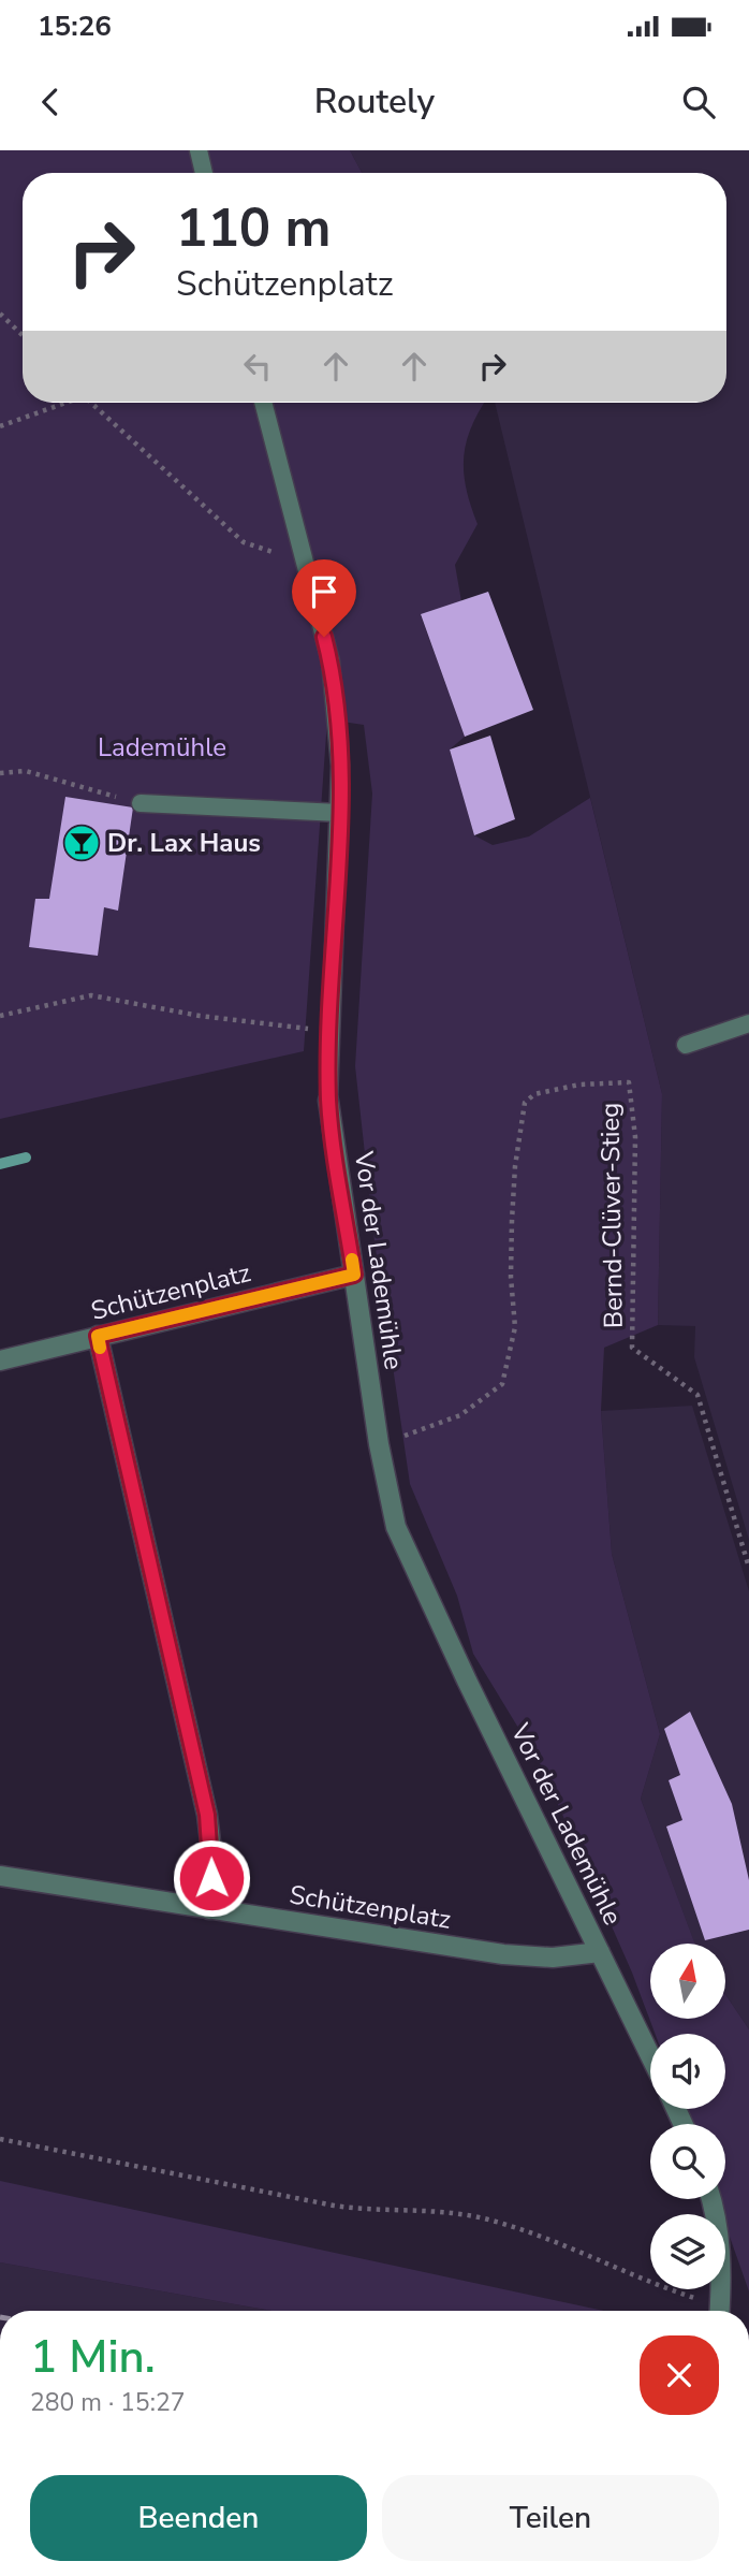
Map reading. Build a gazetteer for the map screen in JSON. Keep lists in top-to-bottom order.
{
  "streets": {
    "street": ["Vor der Lademühle", "Schützenplatz"],
    "path": ["Bernd-Clüver-Stieg"]
  },
  "crossings": [
    ["Bernd-Clüver-Stieg", "Vor der Lademühle"],
    ["Vor der Lademühle", "Schützenplatz"]
  ],
  "parks": ["Lademühle"],
  "places": {
    "bar": ["Dr. Lax Haus"]
  },
  "north": "top",
  "page": {
    "status": "15:26",
    "header": "Routely",
    "turn": ["110 m", "Schützenplatz"],
    "heading": ["1 Min.", "280 m · 15:27"],
    "buttons": ["Beenden", "Teilen"]
  }
}
